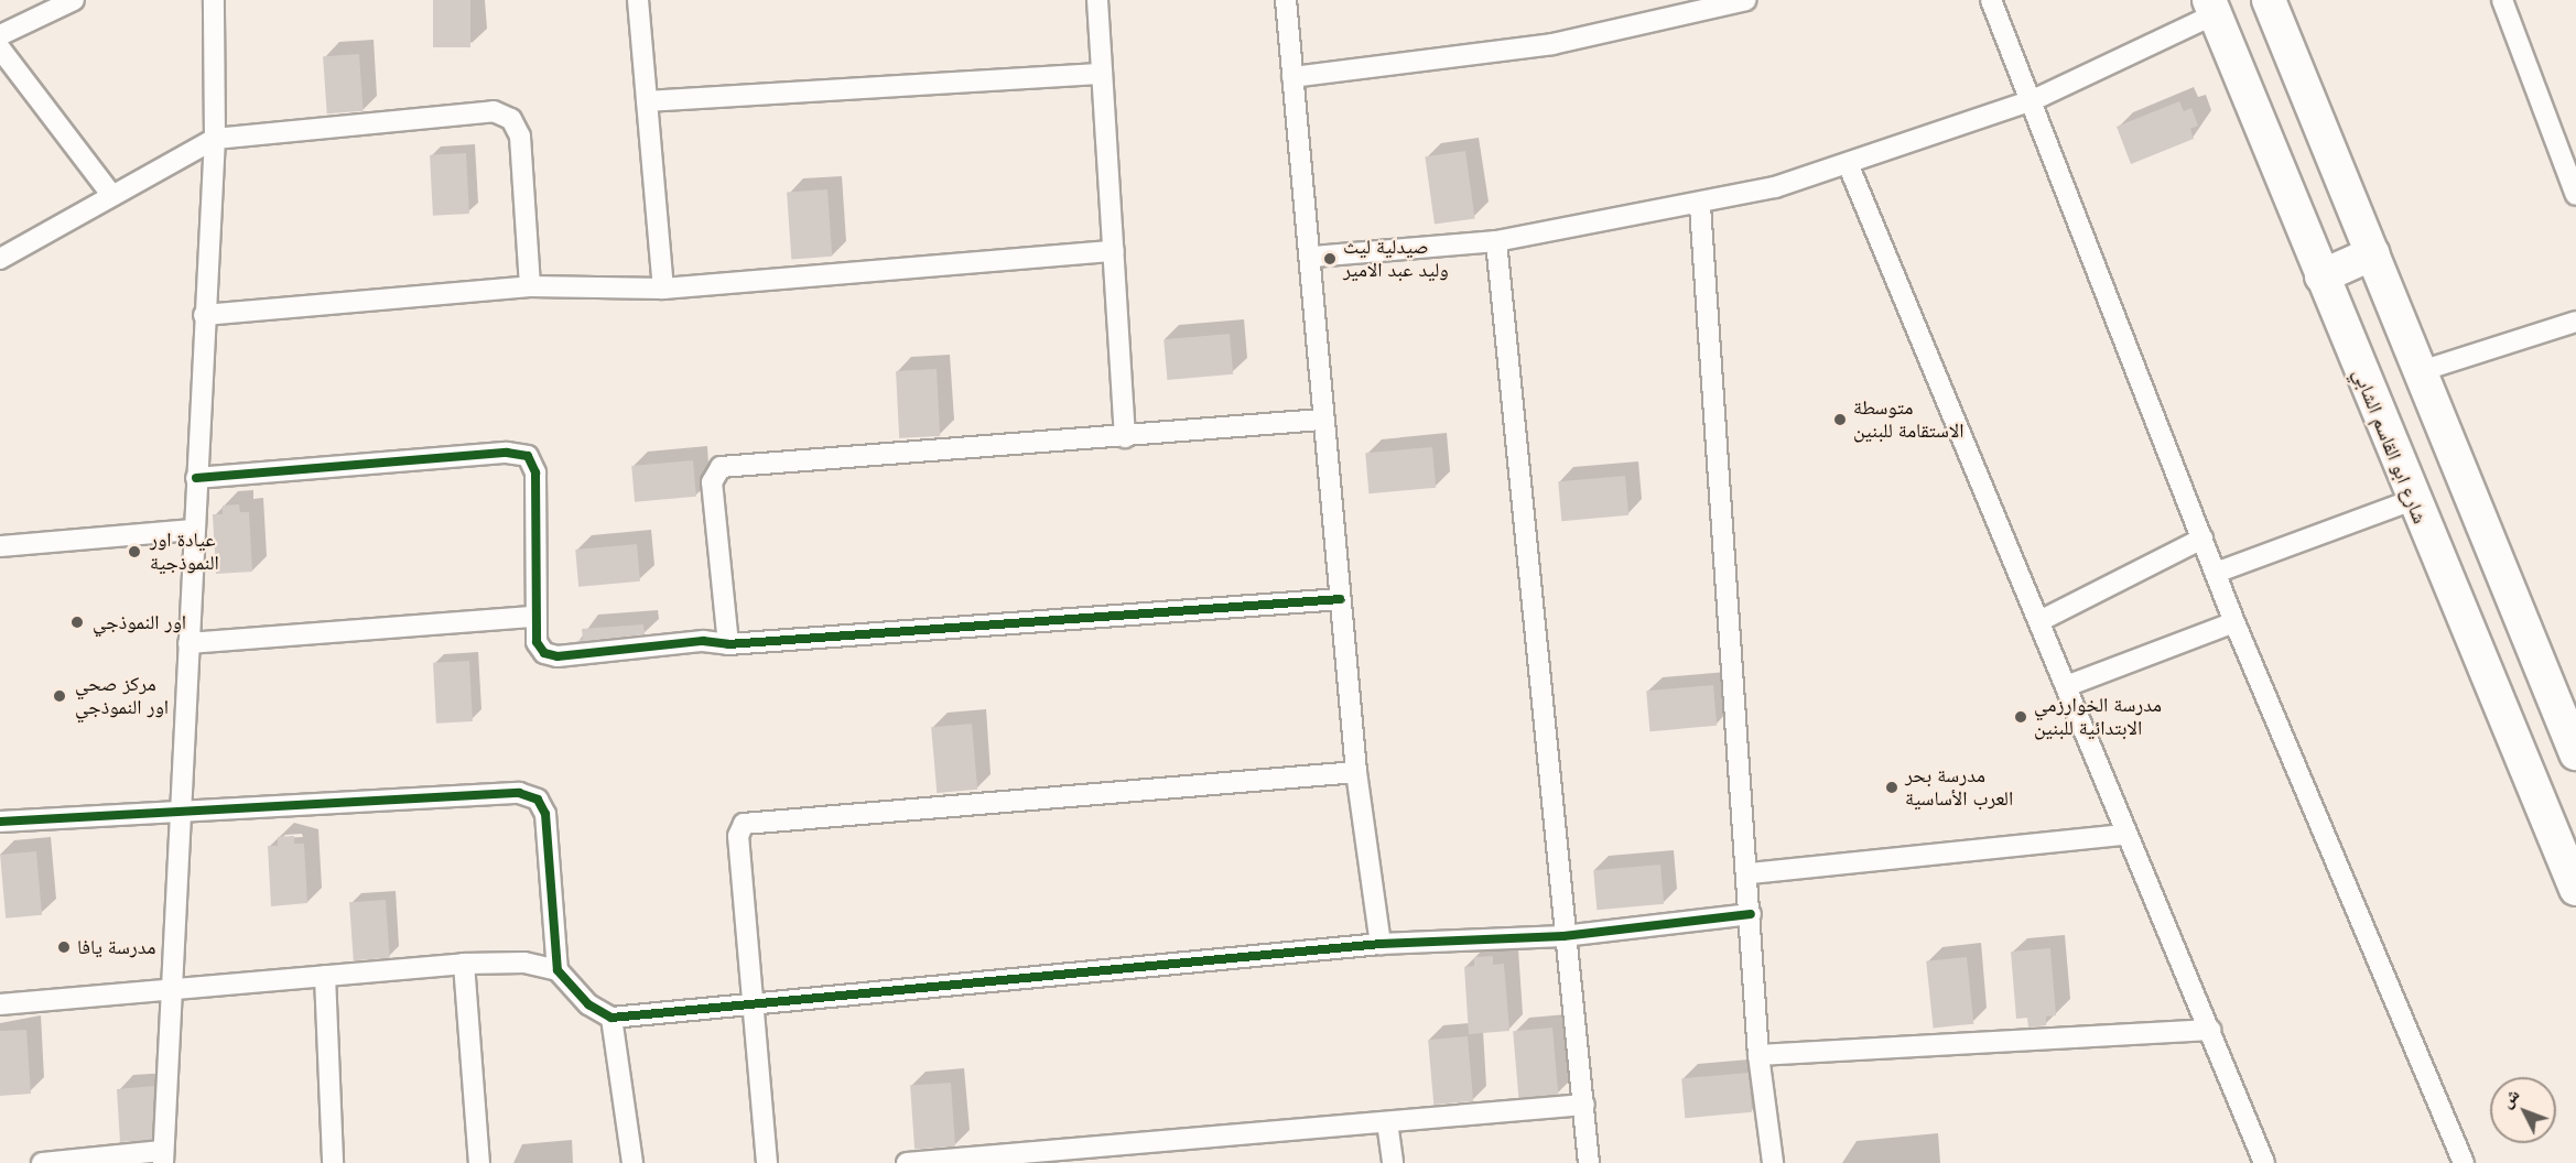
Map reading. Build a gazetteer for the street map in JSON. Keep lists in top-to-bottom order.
{
  "streets": {
    "main road": ["شارع ابو القاسم الشابي"]
  },
  "places": [
    "صيدلية ليث وليد عبد الامير",
    "متوسطة الاستقامة للبنين",
    "عيادة اور النموذجية",
    "اور النموذجي",
    "مركز صحي اور النموذجي",
    "مدرسة الخوارزمي الابتدائية للبنين",
    "مدرسة بحر العرب الأساسية",
    "مدرسة يافا"
  ],
  "north": "top left"
}
